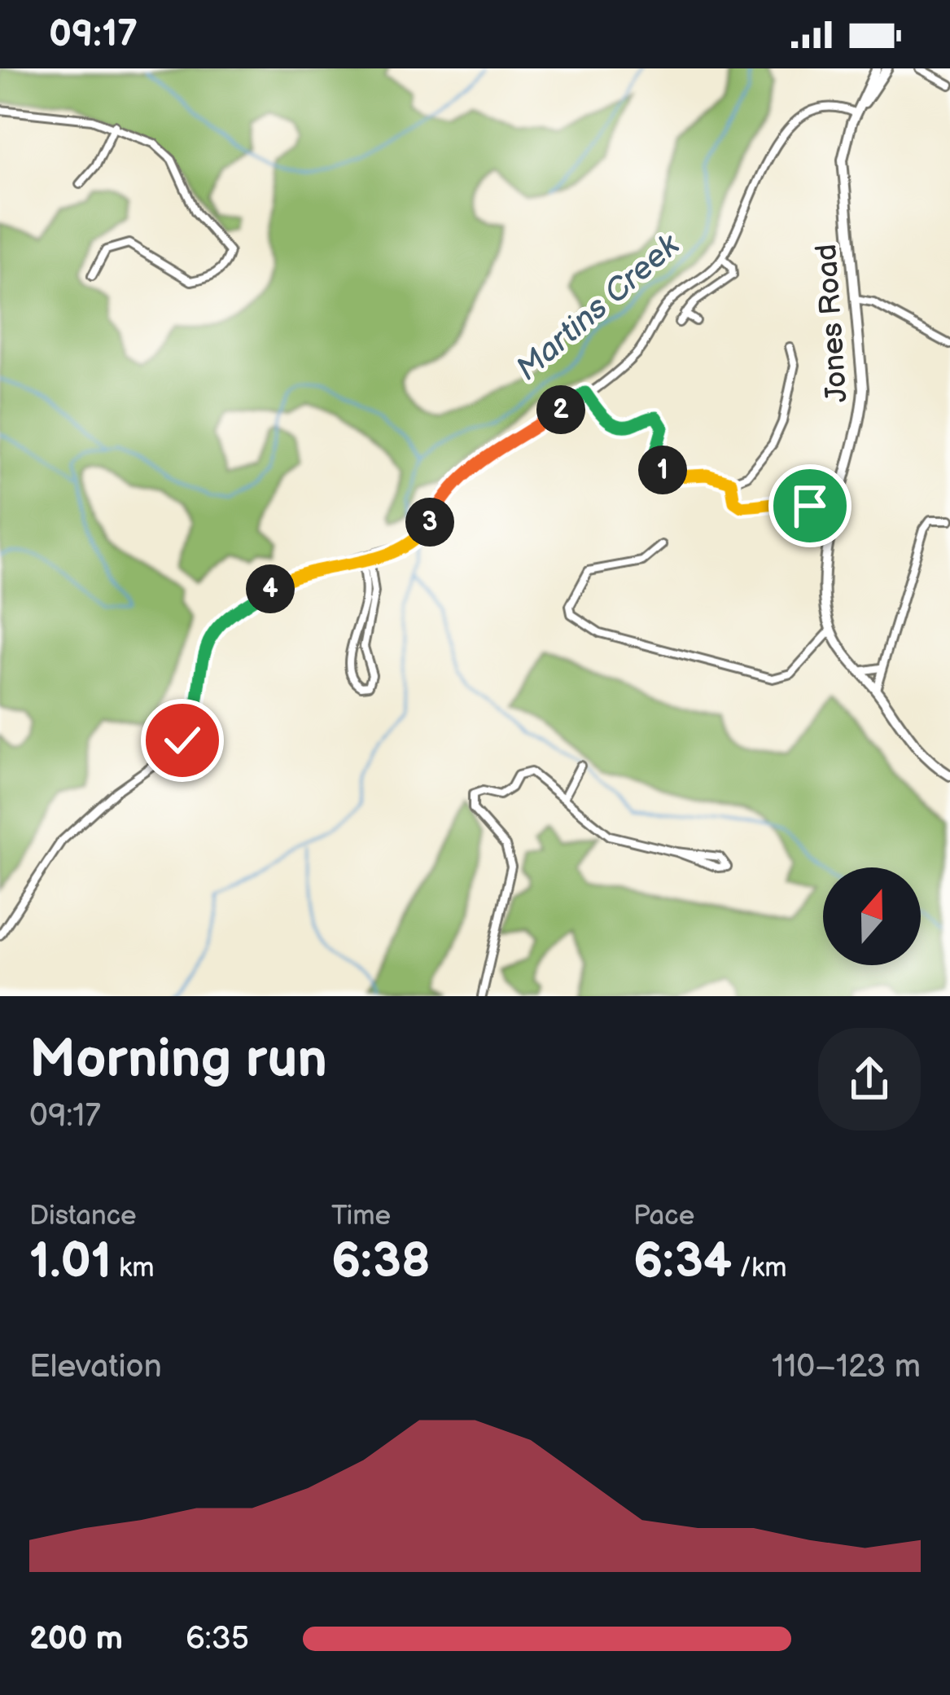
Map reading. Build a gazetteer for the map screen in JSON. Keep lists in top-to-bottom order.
{
  "streets": {
    "main road": ["Jones Road"]
  },
  "water": ["Martins Creek"],
  "north": "top",
  "page": {
    "status": "09:17",
    "pins": [
      "2",
      "1",
      "3",
      "4"
    ],
    "heading": ["Morning run", "09:17"],
    "stats": [
      ["Distance", "1.01 km"],
      ["Time", "6:38"],
      ["Pace", "6:34 /km"]
    ],
    "chart": ["Elevation", "110–123 m"],
    "list": [
      {
        "name": "200 m",
        "note": "6:35"
      }
    ]
  }
}
